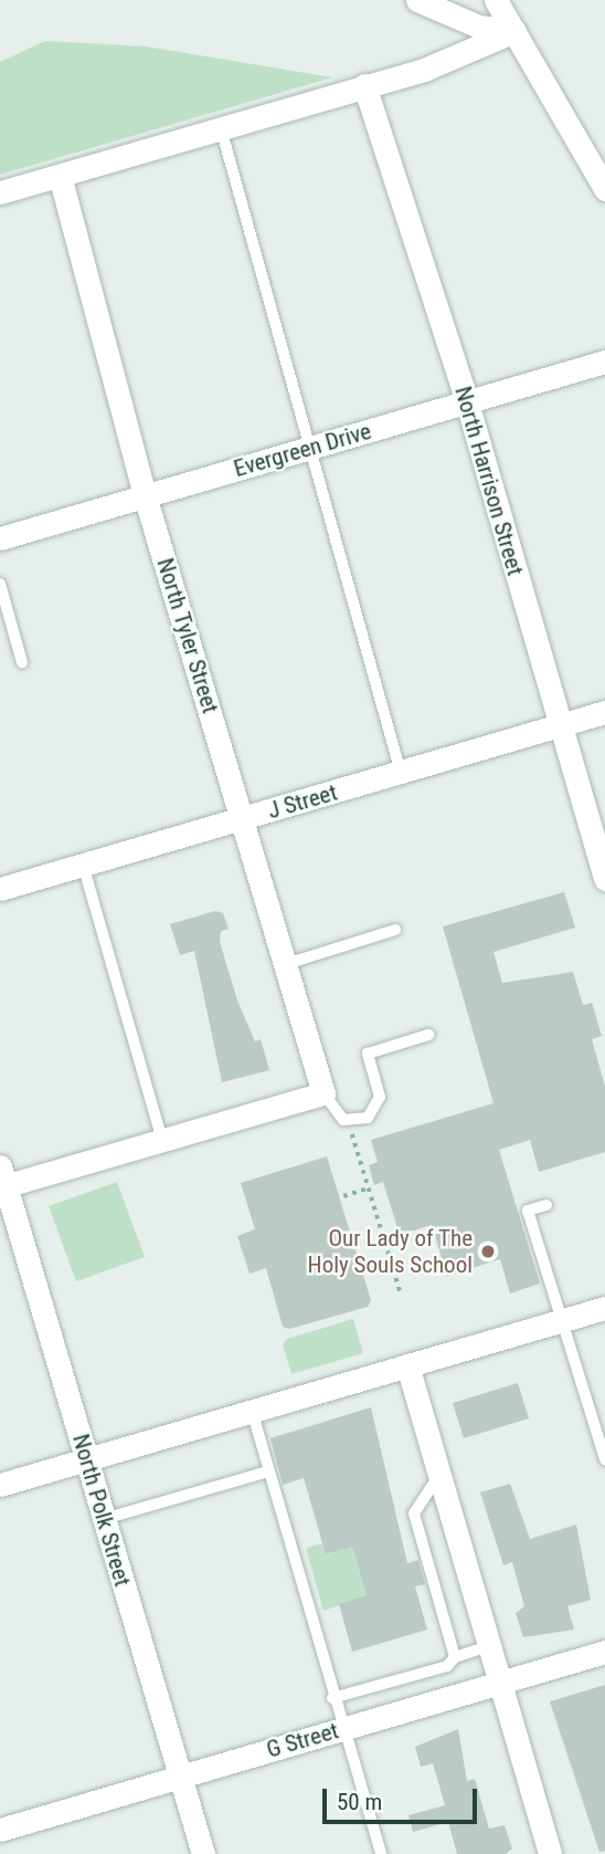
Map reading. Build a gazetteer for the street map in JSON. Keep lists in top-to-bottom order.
{
  "streets": {
    "street": [
      "Evergreen Drive",
      "North Harrison Street",
      "North Tyler Street",
      "J Street",
      "North Polk Street",
      "G Street"
    ]
  },
  "crossings": [
    ["Evergreen Drive", "North Harrison Street"],
    ["Evergreen Drive", "North Tyler Street"],
    ["North Harrison Street", "J Street"],
    ["North Tyler Street", "J Street"],
    ["North Polk Street", "G Street"]
  ],
  "places": ["Our Lady of The Holy Souls School"],
  "scale_bar": "50 m"
}
